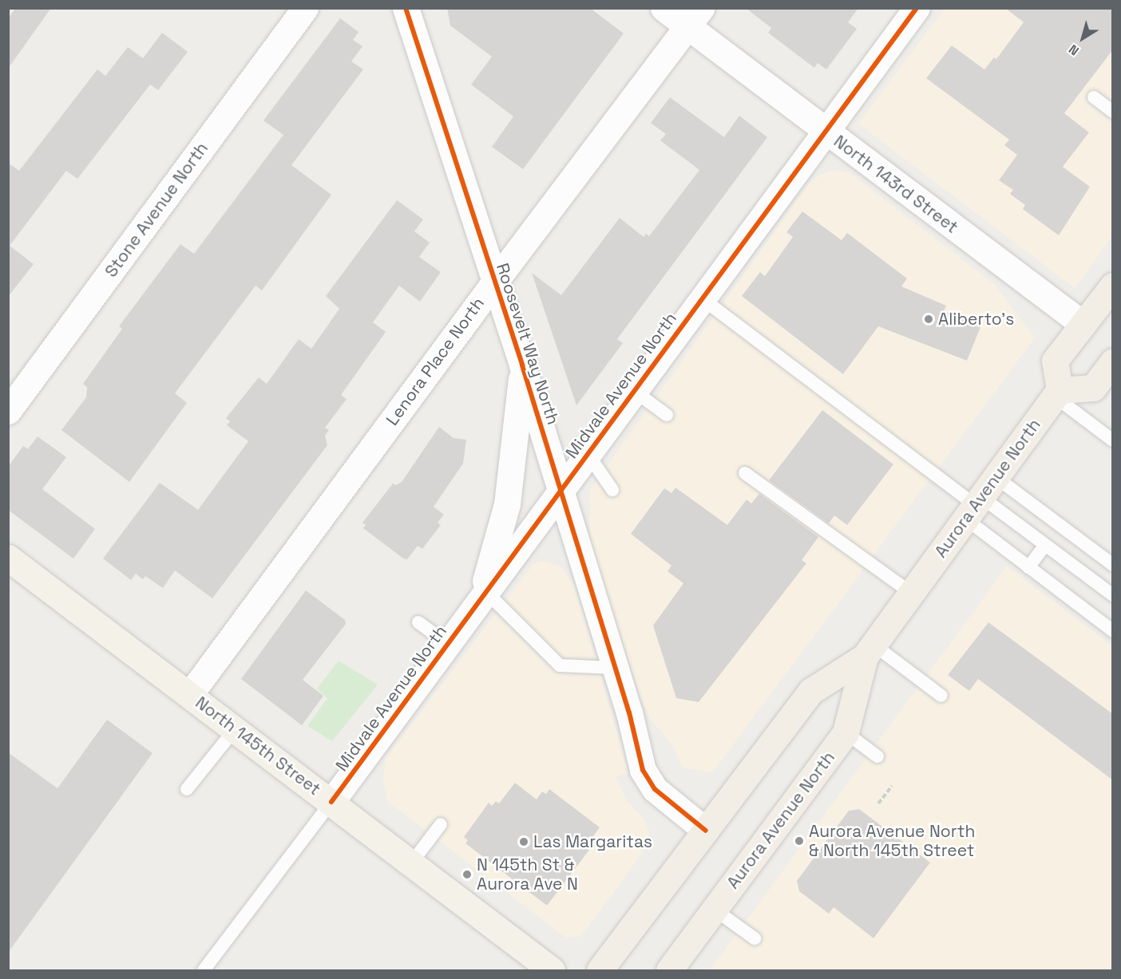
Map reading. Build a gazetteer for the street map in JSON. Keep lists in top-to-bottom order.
{
  "streets": {
    "highway": ["Aurora Avenue North"],
    "main road": ["North 145th Street"],
    "street": [
      "North 143rd Street",
      "Stone Avenue North",
      "Roosevelt Way North",
      "Lenora Place North",
      "Midvale Avenue North"
    ]
  },
  "crossings": [
    ["North 143rd Street", "Lenora Place North"],
    ["North 143rd Street", "Midvale Avenue North"],
    ["Roosevelt Way North", "Lenora Place North"],
    ["Roosevelt Way North", "Midvale Avenue North"],
    ["Roosevelt Way North", "Aurora Avenue North"],
    ["Lenora Place North", "North 145th Street"],
    ["Midvale Avenue North", "North 145th Street"]
  ],
  "places": [
    "Aliberto's",
    "Aurora Avenue North & North 145th Street",
    "Las Margaritas",
    "N 145th St & Aurora Ave N"
  ],
  "north": "bottom left"
}
